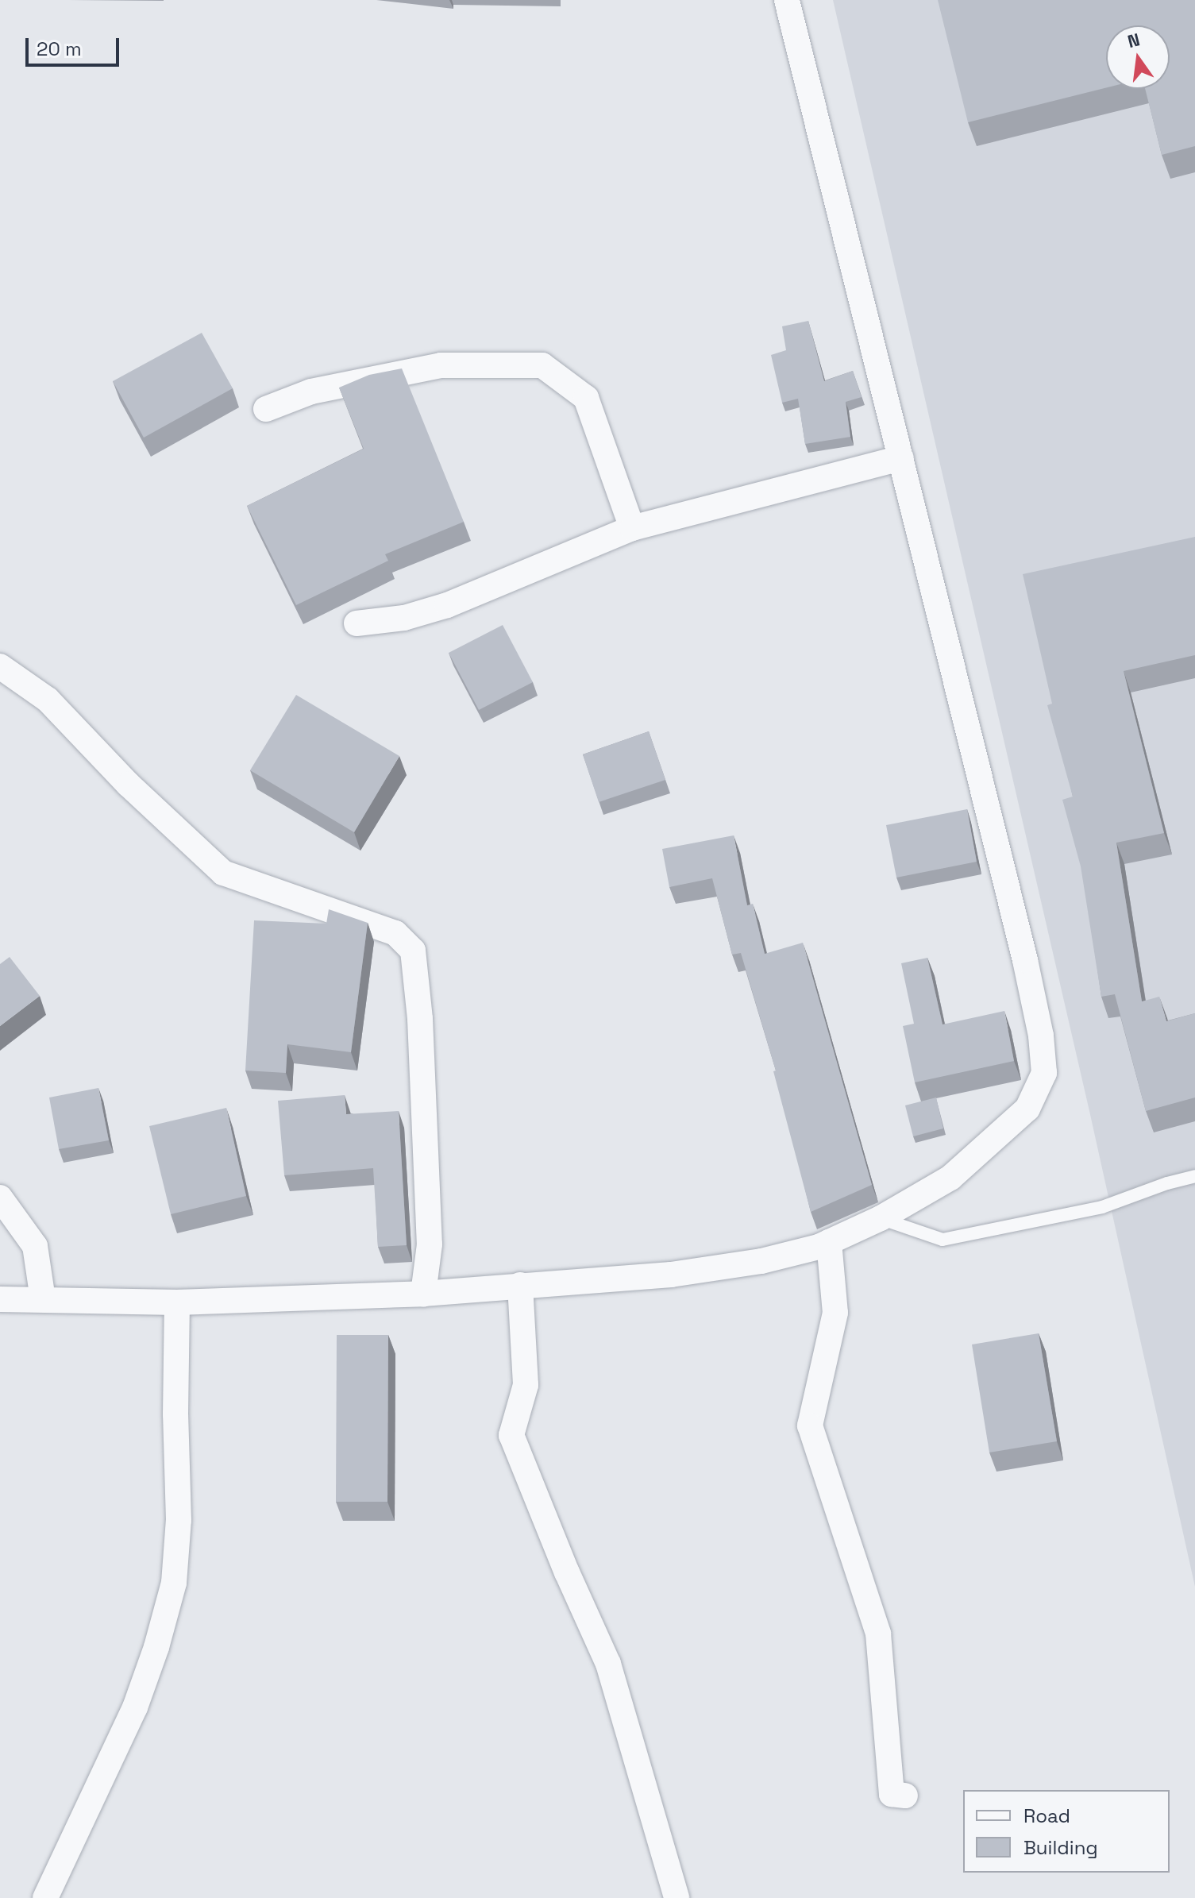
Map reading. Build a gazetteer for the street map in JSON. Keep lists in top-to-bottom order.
{
  "legend": ["Road", "Building"],
  "scale_bar": "20 m",
  "north": "top"
}
